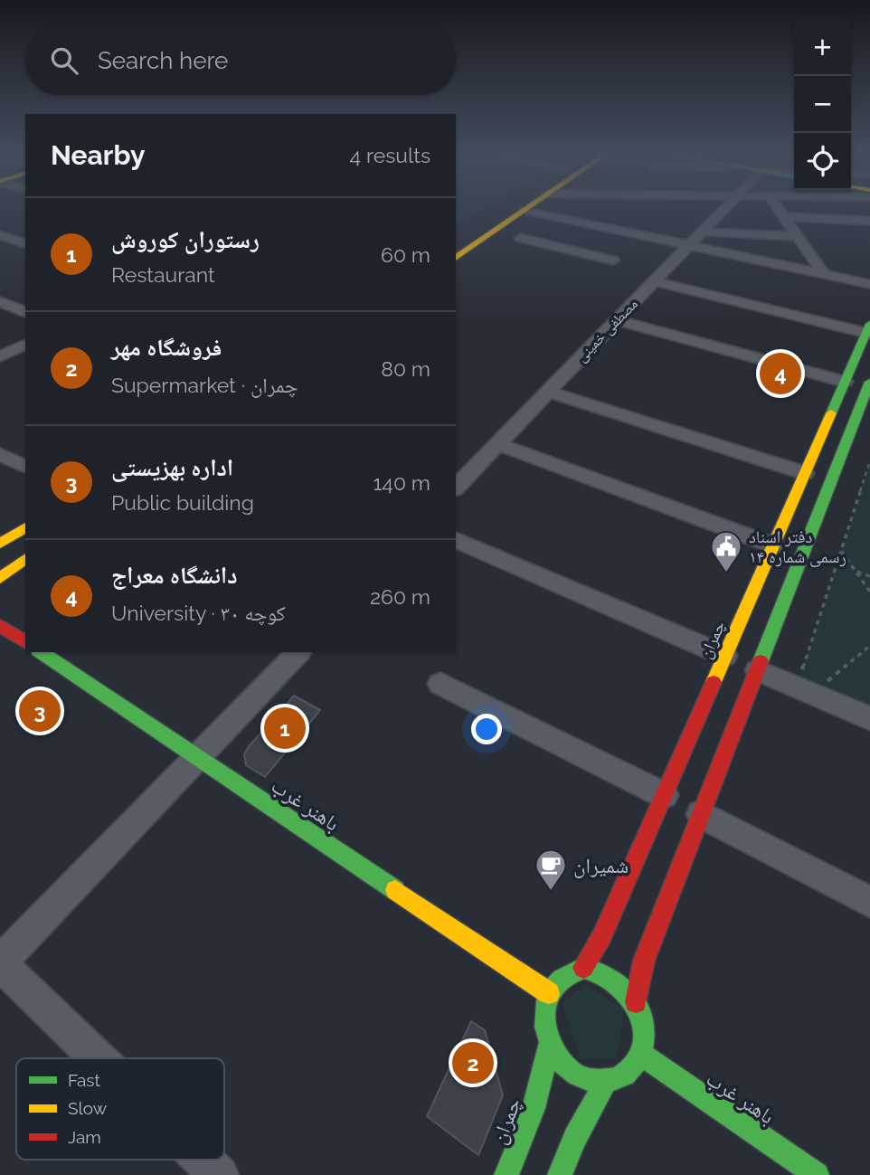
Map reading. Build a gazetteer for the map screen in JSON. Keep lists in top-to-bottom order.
{
  "streets": {
    "street": ["مصطفی خمینی", "چمران", "باهنر غرب"]
  },
  "crossings": [
    ["چمران", "باهنر غرب"]
  ],
  "places": {
    "public building": ["دفتر اسناد رسمی شماره ۱۴"],
    "cafe": ["شمیران"]
  },
  "legend": ["Fast", "Slow", "Jam"],
  "page": {
    "map_buttons": ["+", "−"],
    "search": "Search here",
    "heading": ["Nearby", "4 results"],
    "list": [
      {
        "mark": "1",
        "name": "رستوران کوروش",
        "note": "Restaurant",
        "value": "60 m"
      },
      {
        "mark": "2",
        "name": "فروشگاه مهر",
        "note": "Supermarket · چمران",
        "value": "80 m"
      },
      {
        "mark": "3",
        "name": "اداره بهزیستی",
        "note": "Public building",
        "value": "140 m"
      },
      {
        "mark": "4",
        "name": "دانشگاه معراج",
        "note": "University · کوچه ۳۰",
        "value": "260 m"
      }
    ],
    "pins": [
      "4",
      "3",
      "1",
      "2"
    ]
  }
}
